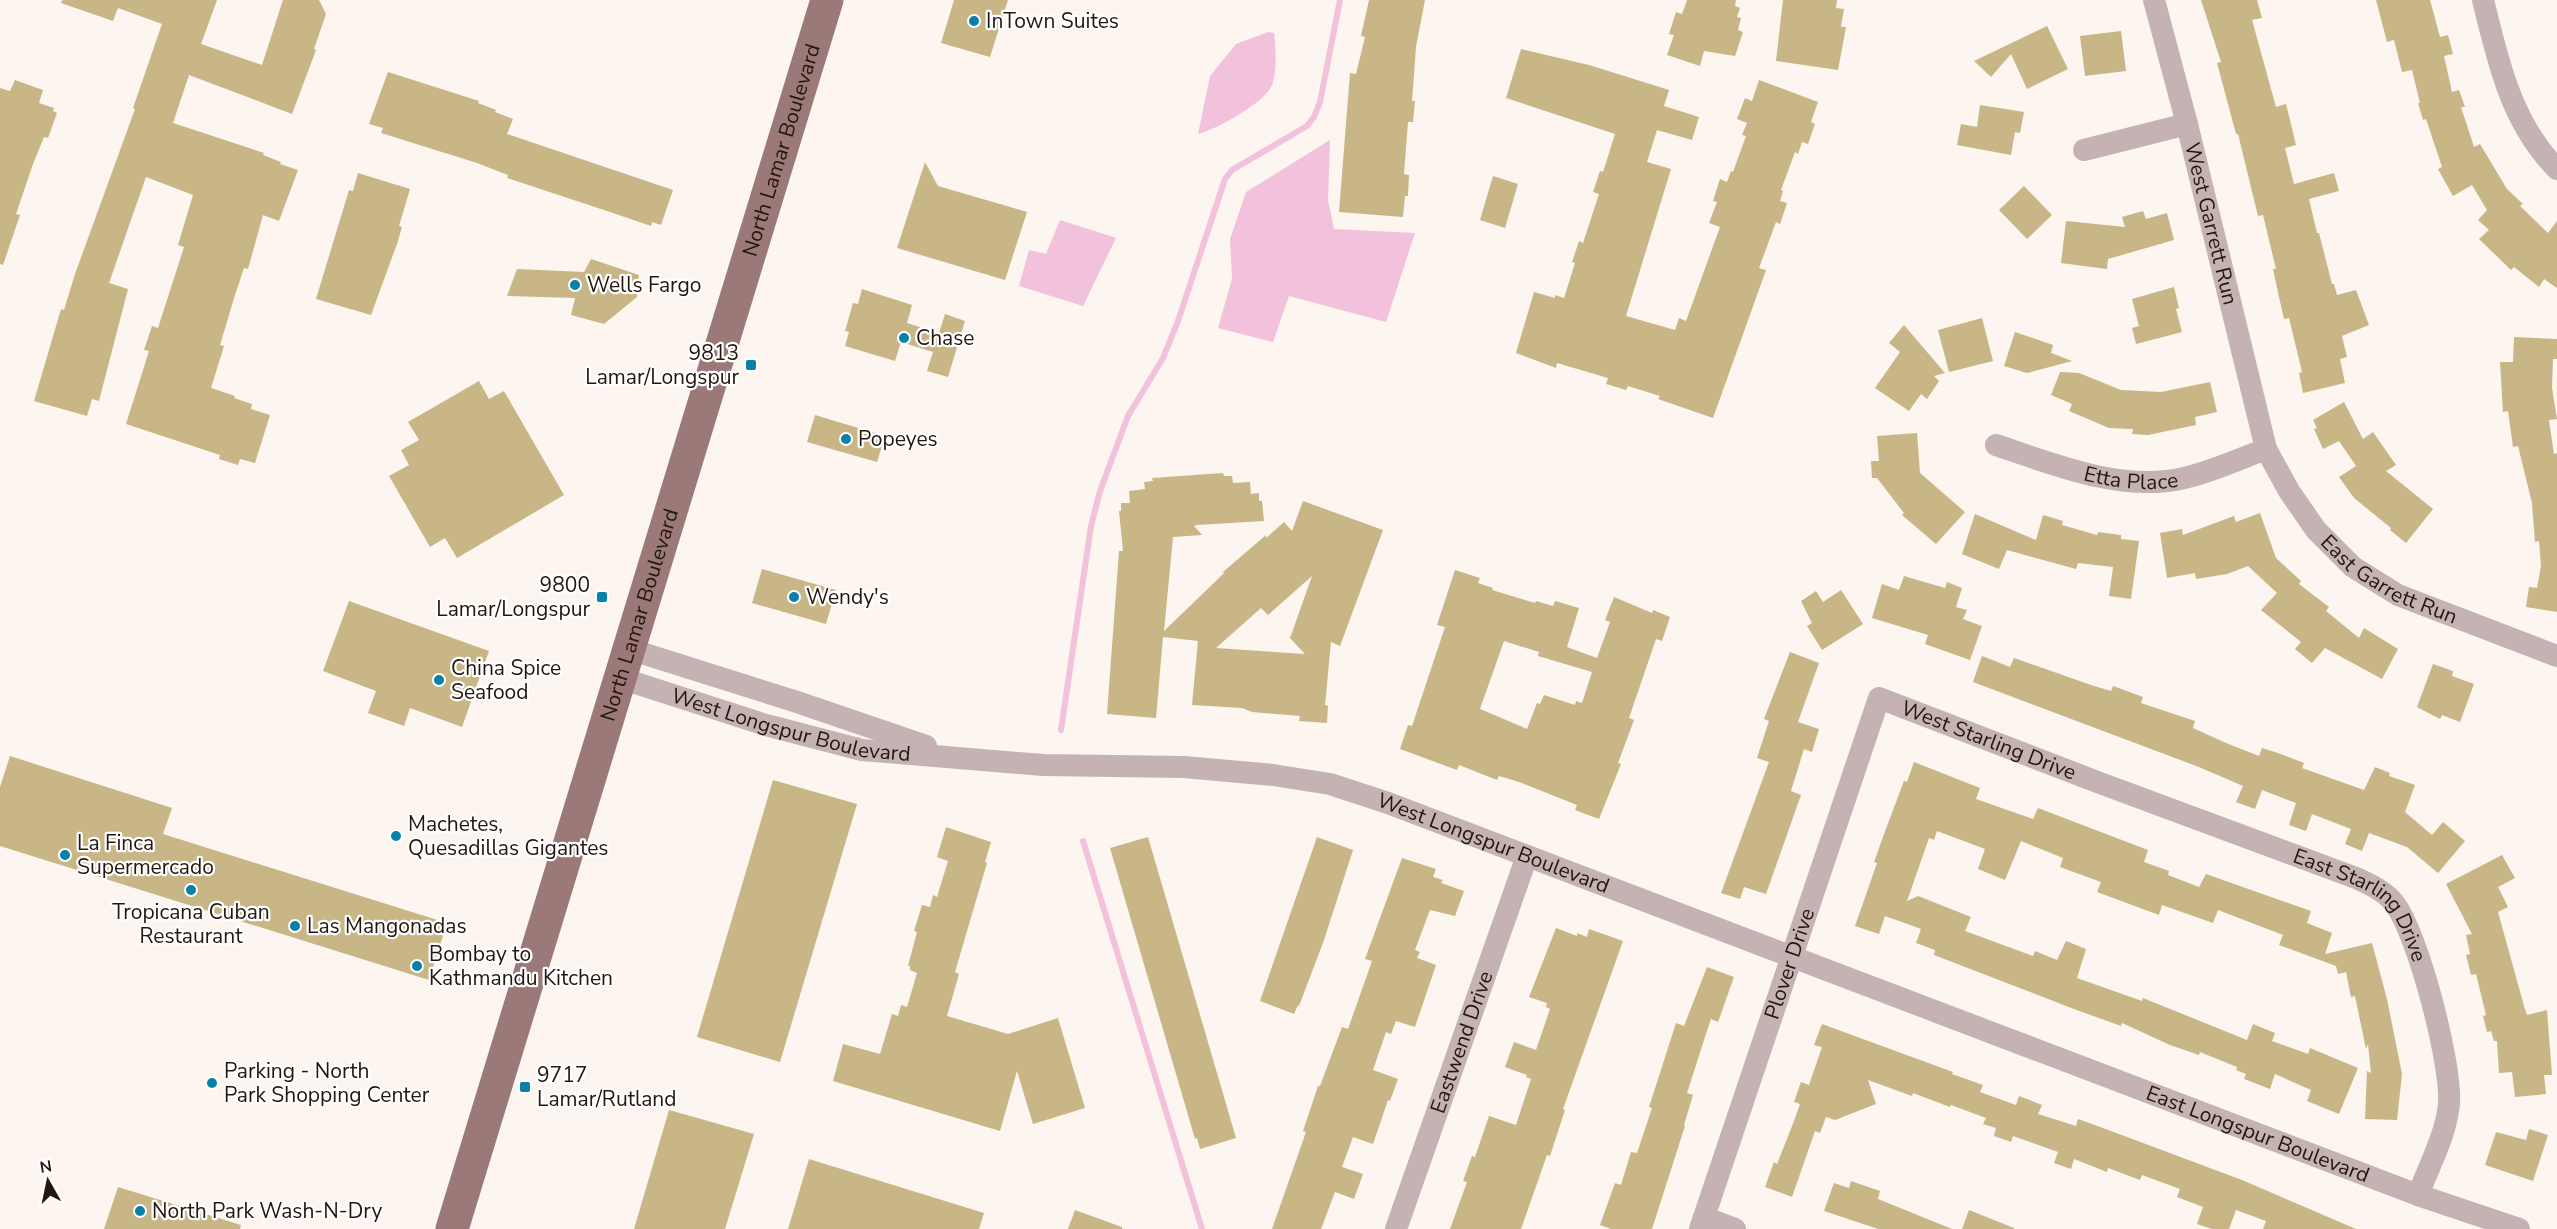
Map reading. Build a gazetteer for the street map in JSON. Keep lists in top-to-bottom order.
{
  "streets": {
    "main road": ["North Lamar Boulevard"],
    "street": [
      "West Garrett Run",
      "Etta Place",
      "East Garrett Run",
      "West Longspur Boulevard",
      "West Starling Drive",
      "East Starling Drive",
      "Plover Drive",
      "Eastwend Drive",
      "East Longspur Boulevard"
    ]
  },
  "crossings": [
    ["North Lamar Boulevard", "West Longspur Boulevard"],
    ["West Garrett Run", "Etta Place"],
    ["West Garrett Run", "East Garrett Run"],
    ["Etta Place", "East Garrett Run"],
    ["West Longspur Boulevard", "Plover Drive"],
    ["West Longspur Boulevard", "Eastwend Drive"],
    ["West Longspur Boulevard", "East Longspur Boulevard"],
    ["West Starling Drive", "East Starling Drive"],
    ["West Starling Drive", "Plover Drive"],
    ["East Starling Drive", "East Longspur Boulevard"]
  ],
  "places": {
    "other": [
      "InTown Suites",
      "Wells Fargo",
      "Chase",
      "Popeyes",
      "Wendy's",
      "China Spice Seafood",
      "Machetes, Quesadillas Gigantes",
      "La Finca Supermercado",
      "Tropicana Cuban Restaurant",
      "Las Mangonadas",
      "Bombay to Kathmandu Kitchen",
      "Parking - North Park Shopping Center",
      "North Park Wash-N-Dry"
    ],
    "transit": ["9813 Lamar/Longspur", "9800 Lamar/Longspur", "9717 Lamar/Rutland"]
  },
  "north": "top"
}
